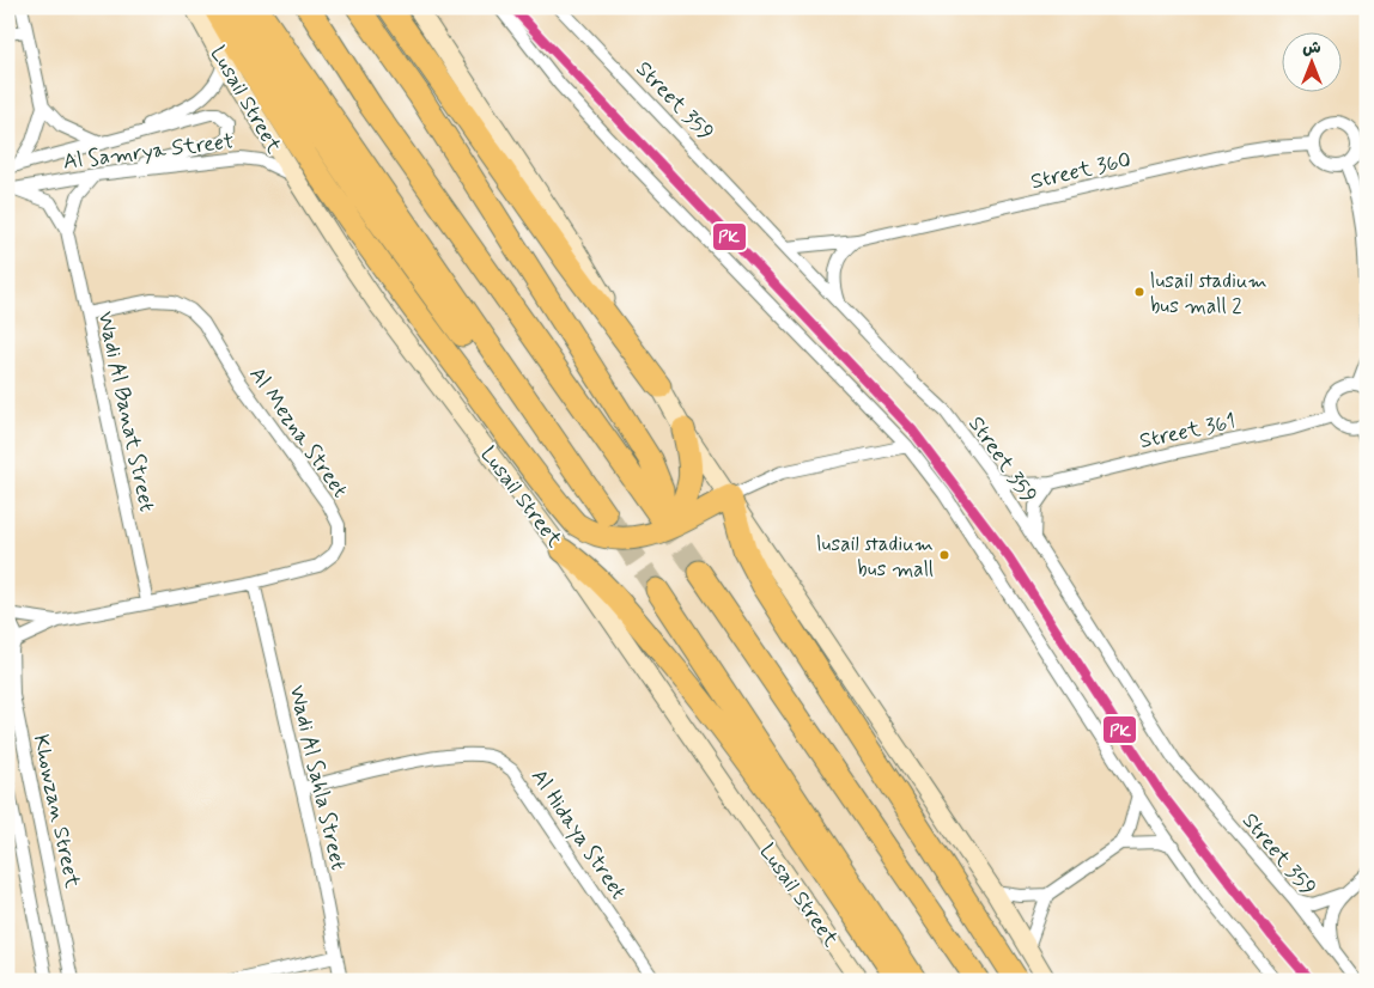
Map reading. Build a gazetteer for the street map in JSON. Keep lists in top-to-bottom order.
{
  "streets": {
    "street": [
      "Lusail Street",
      "Street 359",
      "Al Samrya Street",
      "Street 360",
      "Wadi Al Banat Street",
      "Street 361",
      "Al Mezna Street",
      "Wadi Al Sahla Street",
      "Khowzan Street",
      "Al Hidaya Street"
    ]
  },
  "crossings": [
    ["Lusail Street", "Al Samrya Street"],
    ["Street 359", "Street 360"],
    ["Street 359", "Street 361"],
    ["Al Samrya Street", "Wadi Al Banat Street"],
    ["Wadi Al Banat Street", "Al Mezna Street"],
    ["Al Mezna Street", "Wadi Al Sahla Street"],
    ["Al Mezna Street", "Khowzan Street"],
    ["Wadi Al Sahla Street", "Al Hidaya Street"]
  ],
  "places": ["lusail stadium bus mall 2", "lusail stadium bus mall"],
  "lines": ["transit line PK"],
  "north": "top"
}
